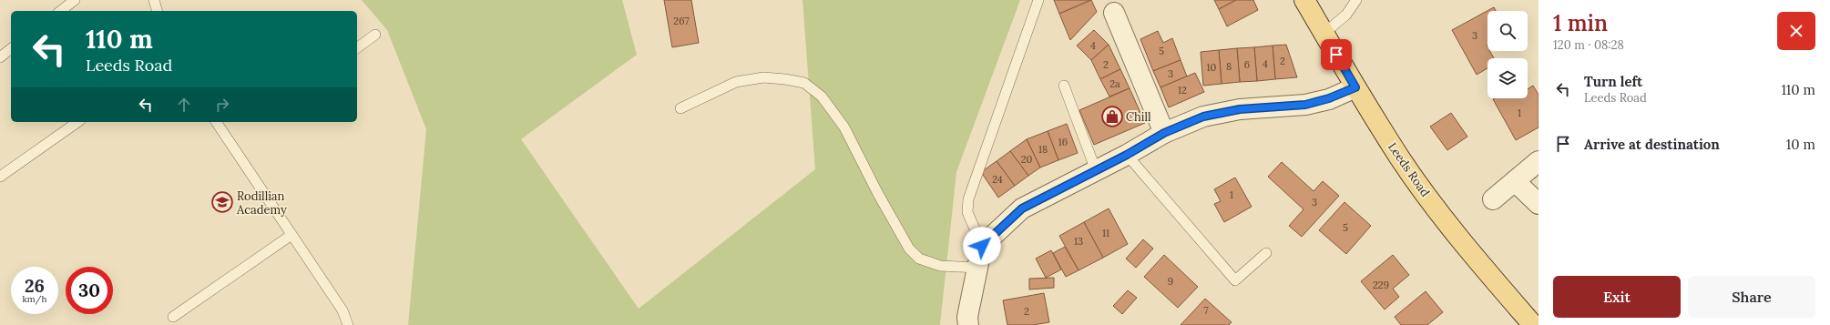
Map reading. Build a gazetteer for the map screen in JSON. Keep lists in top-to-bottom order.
{
  "streets": {
    "main road": ["Leeds Road"]
  },
  "places": {
    "shop": ["Chill"],
    "school or university": ["Rodillian Academy"]
  },
  "house_numbers": [
    "267",
    "3",
    "4",
    "5",
    "2",
    "4",
    "2",
    "6",
    "8",
    "10",
    "3",
    "2a",
    "12",
    "1",
    "16",
    "18",
    "20",
    "24",
    "1",
    "3",
    "5",
    "11",
    "13",
    "9",
    "229",
    "7",
    "2"
  ],
  "page": {
    "heading": ["1 min", "120 m · 08:28"],
    "turn": ["110 m", "Leeds Road"],
    "list": [
      {
        "name": "Turn left",
        "note": "Leeds Road",
        "value": "110 m"
      },
      {
        "name": "Arrive at destination",
        "value": "10 m"
      }
    ],
    "speed": "26 km/h",
    "limit": "30",
    "buttons": ["Exit", "Share"]
  }
}
